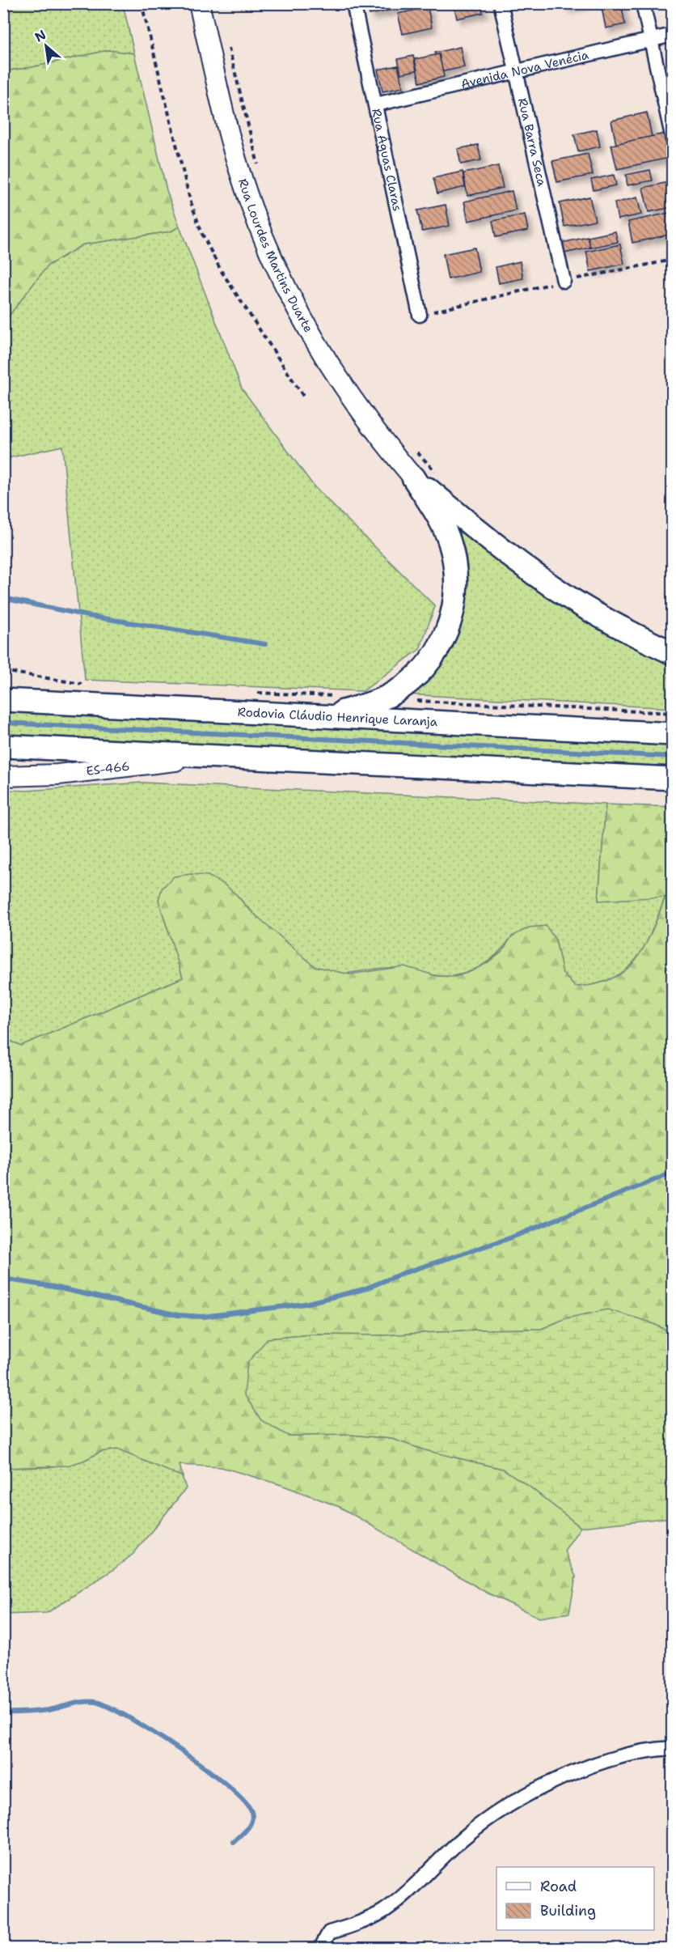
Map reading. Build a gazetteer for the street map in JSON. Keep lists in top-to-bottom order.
{
  "streets": {
    "main road": ["Rua Lourdes Martins Duarte", "Rodovia Cláudio Henrique Laranja", "ES-466"],
    "street": ["Avenida Nova Venécia", "Rua Barra Seca", "Rua Águas Claras"]
  },
  "crossings": [
    ["Avenida Nova Venécia", "Rua Barra Seca"],
    ["Avenida Nova Venécia", "Rua Águas Claras"]
  ],
  "legend": ["Road", "Building"],
  "north": "top left"
}
